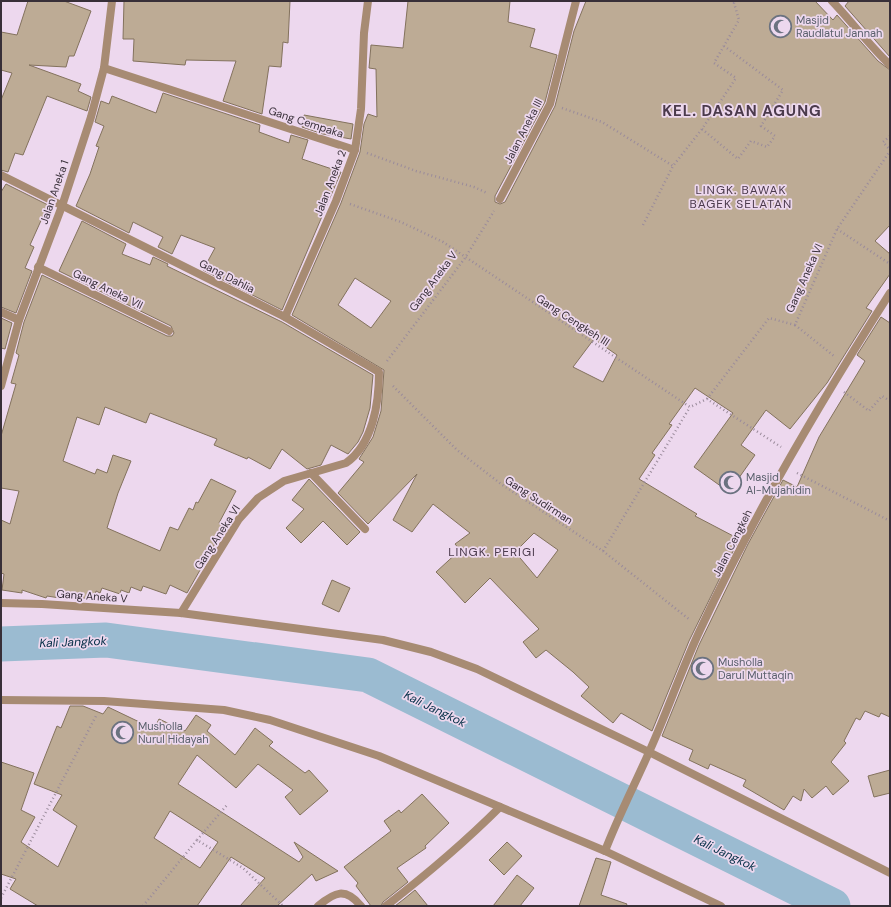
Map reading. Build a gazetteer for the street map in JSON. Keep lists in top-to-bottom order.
{
  "streets": {
    "street": [
      "Gang Cempaka",
      "Jalan Aneka III",
      "Jalan Aneka 2",
      "Jalan Aneka 1",
      "Gang Dahlia",
      "Gang Aneka VI",
      "Gang Aneka V",
      "Gang Aneka VII",
      "Jalan Cengkeh"
    ],
    "path": ["Gang Cengkeh III", "Gang Sudirman"]
  },
  "crossings": [
    ["Gang Cempaka", "Jalan Aneka 2"],
    ["Gang Cempaka", "Jalan Aneka 1"],
    ["Jalan Aneka III", "Gang Aneka V"],
    ["Jalan Aneka 2", "Gang Dahlia"],
    ["Jalan Aneka 2", "Gang Cengkeh III"],
    ["Jalan Aneka 1", "Gang Dahlia"],
    ["Jalan Aneka 1", "Gang Aneka VII"],
    ["Gang Dahlia", "Gang Aneka VI"],
    ["Gang Dahlia", "Gang Aneka V"],
    ["Gang Dahlia", "Gang Sudirman"],
    ["Gang Aneka VI", "Gang Aneka V"],
    ["Gang Aneka VI", "Gang Sudirman"],
    ["Gang Aneka V", "Gang Cengkeh III"],
    ["Gang Aneka V", "Gang Sudirman"],
    ["Gang Aneka V", "Jalan Cengkeh"],
    ["Gang Sudirman", "Jalan Cengkeh"]
  ],
  "districts": ["KEL. DASAN AGUNG", "LINGK. BAWAK BAGEK SELATAN", "LINGK. PERIGI"],
  "water": ["Kali Jangkok"],
  "places": {
    "mosque": [
      "Masjid Raudlatul Jannah",
      "Masjid Al-Mujahidin",
      "Musholla Darul Muttaqin",
      "Musholla Nurul Hidayah"
    ]
  }
}
